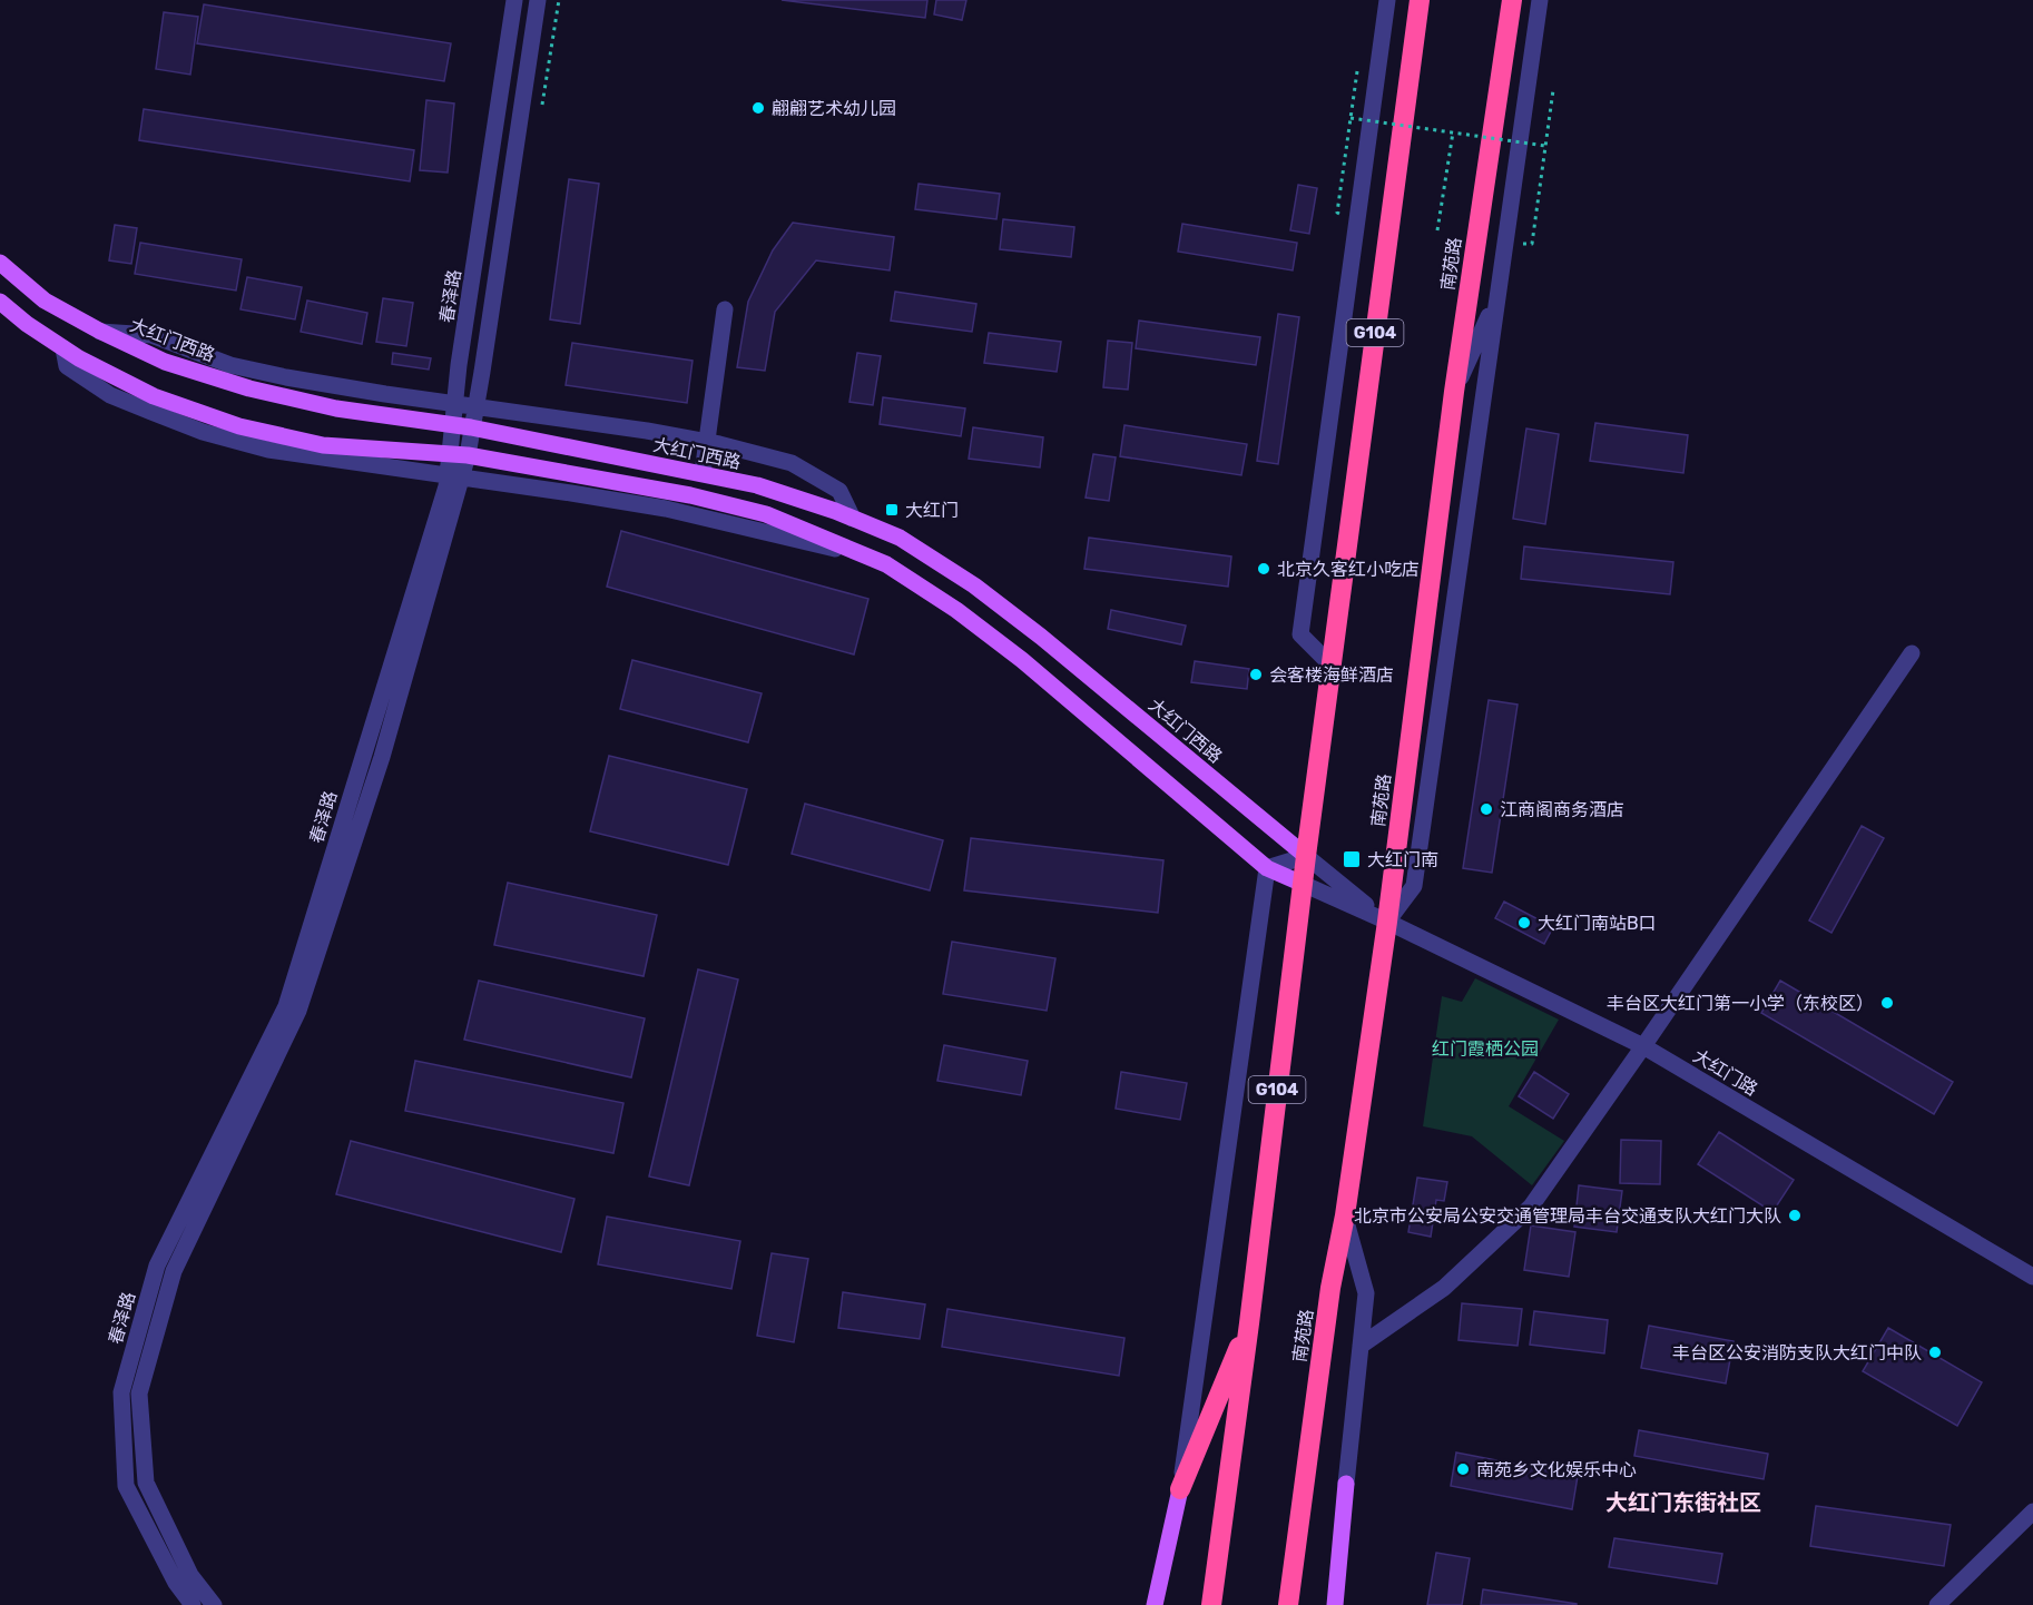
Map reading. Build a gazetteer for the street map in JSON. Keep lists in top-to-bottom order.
{
  "streets": {
    "highway": ["南苑路", "G104"],
    "main road": ["大红门西路"],
    "street": ["春泽路", "大红门路"]
  },
  "crossings": [
    ["南苑路", "大红门路"],
    ["春泽路", "大红门西路"],
    ["G104", "大红门西路"]
  ],
  "districts": ["大红门东街社区"],
  "parks": ["红门霞栖公园"],
  "places": {
    "other": [
      "翩翩艺术幼儿园",
      "北京久客红小吃店",
      "会客楼海鲜酒店",
      "江商阁商务酒店",
      "大红门南站B口",
      "丰台区大红门第一小学（东校区）",
      "北京市公安局公安交通管理局丰台交通支队大红门大队",
      "丰台区公安消防支队大红门中队",
      "南苑乡文化娱乐中心"
    ],
    "transit": ["大红门", "大红门南"]
  }
}
